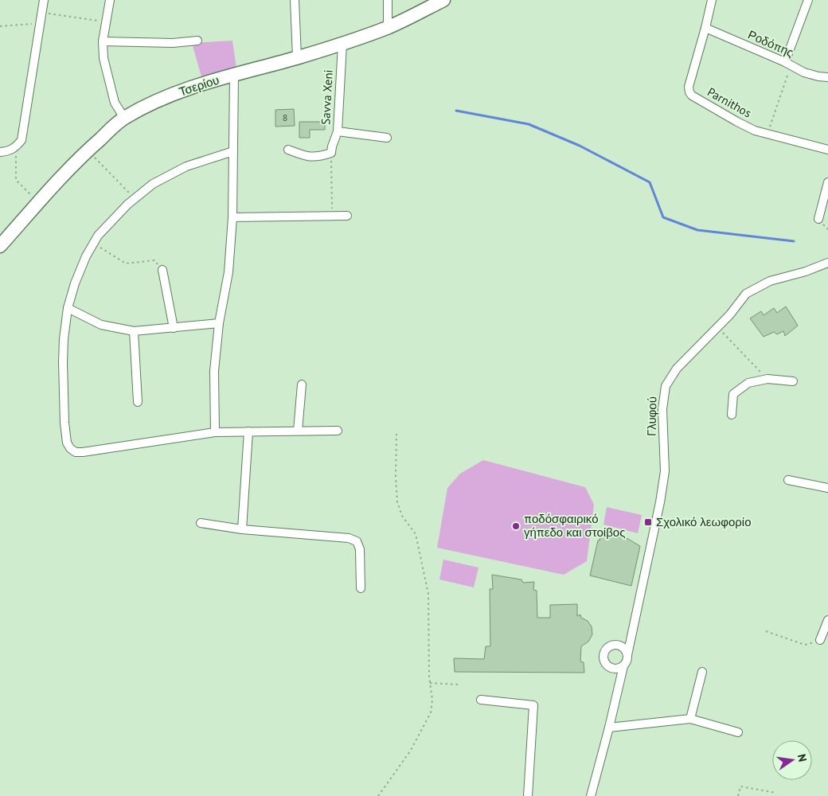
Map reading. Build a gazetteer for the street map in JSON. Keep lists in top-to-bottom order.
{
  "streets": {
    "main road": ["Τσερίου"],
    "street": [
      "Ροδόπης",
      "Savva Xeni",
      "Parnithos",
      "Γλυφού"
    ]
  },
  "crossings": [
    ["Ροδόπης", "Parnithos"],
    ["Τσερίου", "Savva Xeni"]
  ],
  "places": {
    "transit": ["Σχολικό λεωφορίο"],
    "other": ["ποδόσφαιρικό γήπεδο και στοίβος"]
  },
  "house_numbers": ["8"],
  "north": "right"
}
